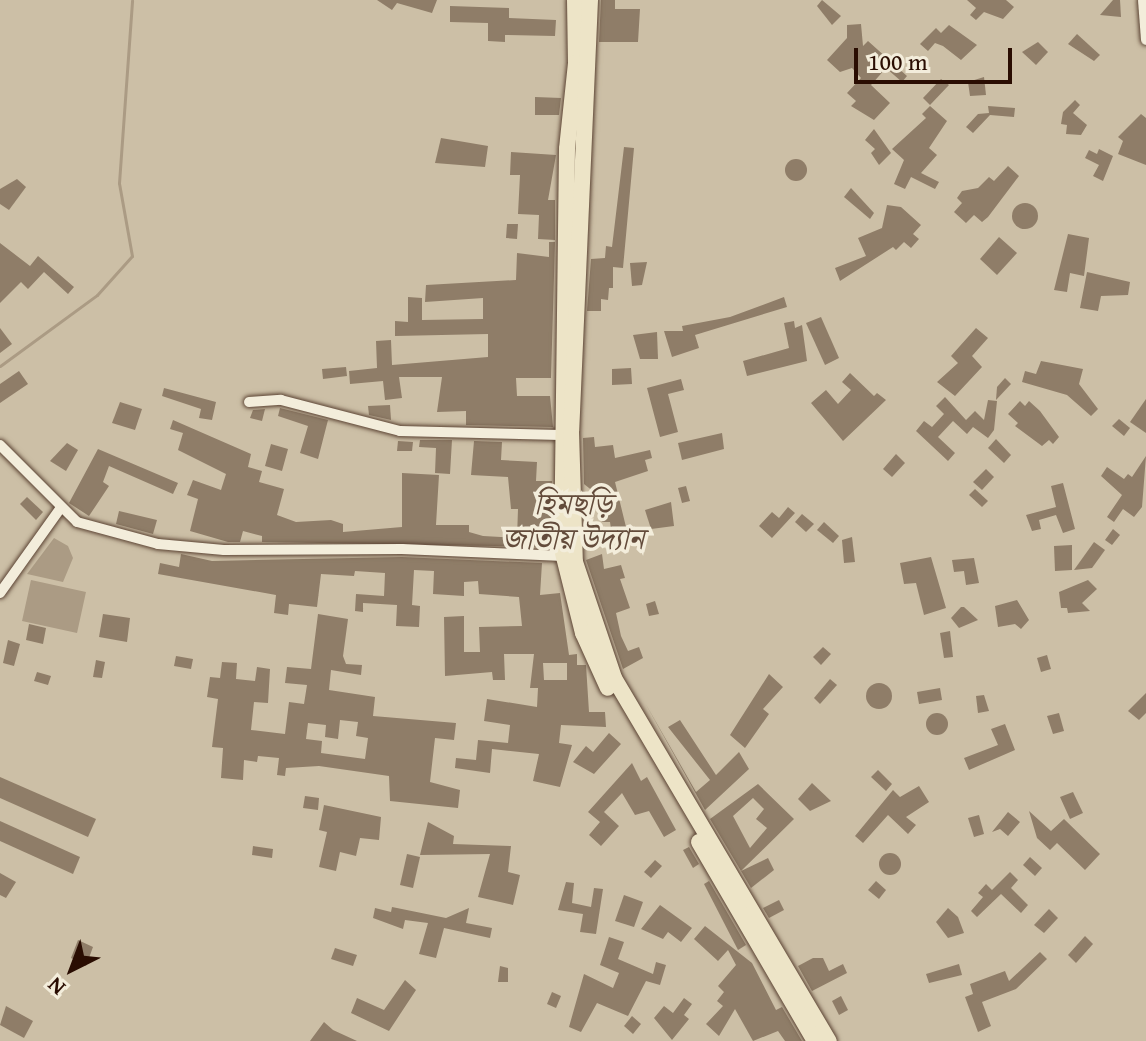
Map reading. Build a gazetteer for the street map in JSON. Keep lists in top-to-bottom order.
{
  "parks": ["হিমছড়ি জাতীয় উদ্যান"],
  "scale_bar": "100 m",
  "north": "bottom left"
}
